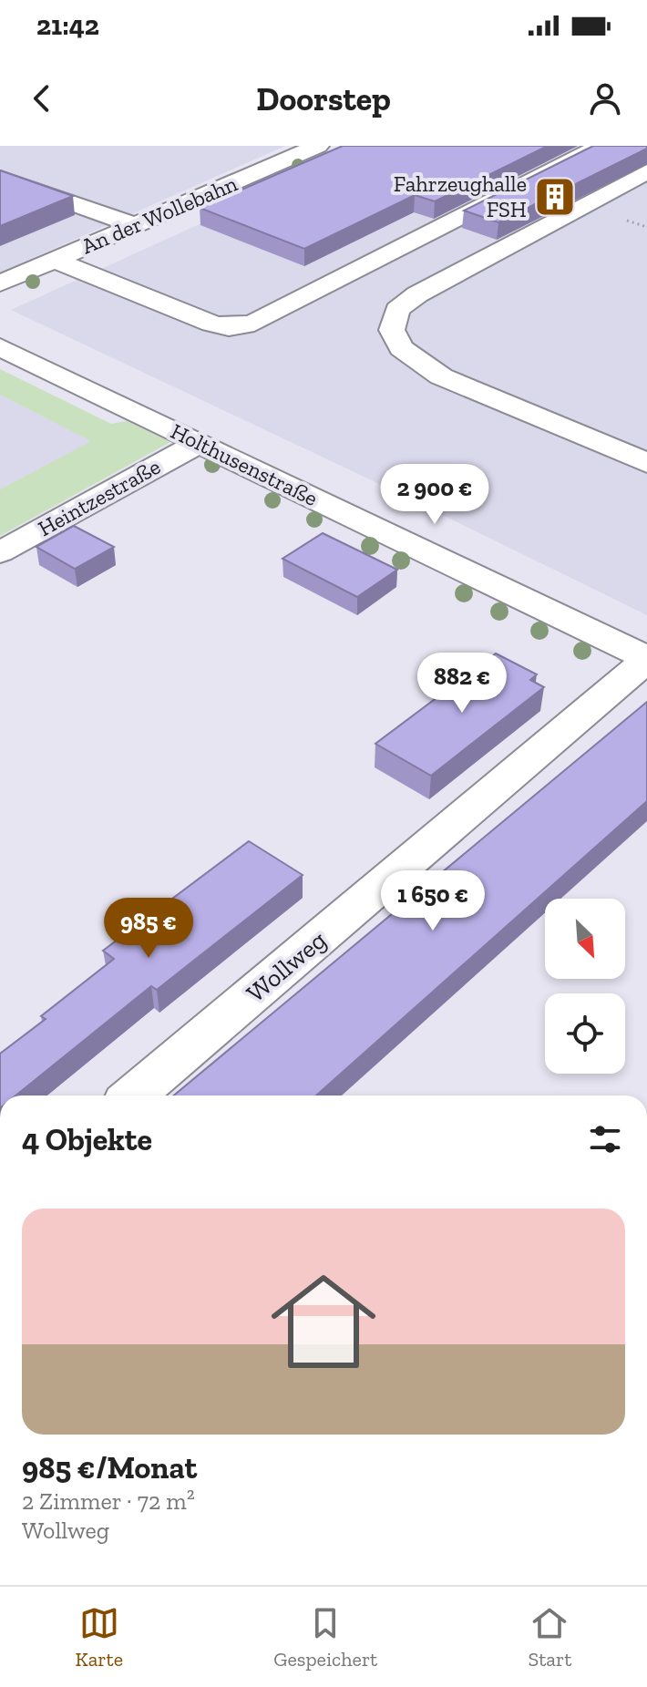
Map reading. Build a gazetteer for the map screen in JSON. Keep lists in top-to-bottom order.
{
  "streets": {
    "street": [
      "An der Wollebahn",
      "Holthusenstraße",
      "Heintzestraße",
      "Wollweg"
    ]
  },
  "crossings": [
    ["Holthusenstraße", "Heintzestraße"],
    ["Holthusenstraße", "Wollweg"]
  ],
  "places": {
    "building": ["Fahrzeughalle FSH"]
  },
  "north": "bottom right",
  "page": {
    "status": "21:42",
    "header": "Doorstep",
    "price": [
      "2 900 €",
      "882 €",
      "1 650 €",
      "985 €"
    ],
    "heading": "4 Objekte",
    "list": [
      {
        "name": "985 €/Monat",
        "note": "2 Zimmer · 72 m² · Wollweg"
      }
    ],
    "tabs": ["Karte", "Gespeichert", "Start"]
  }
}
